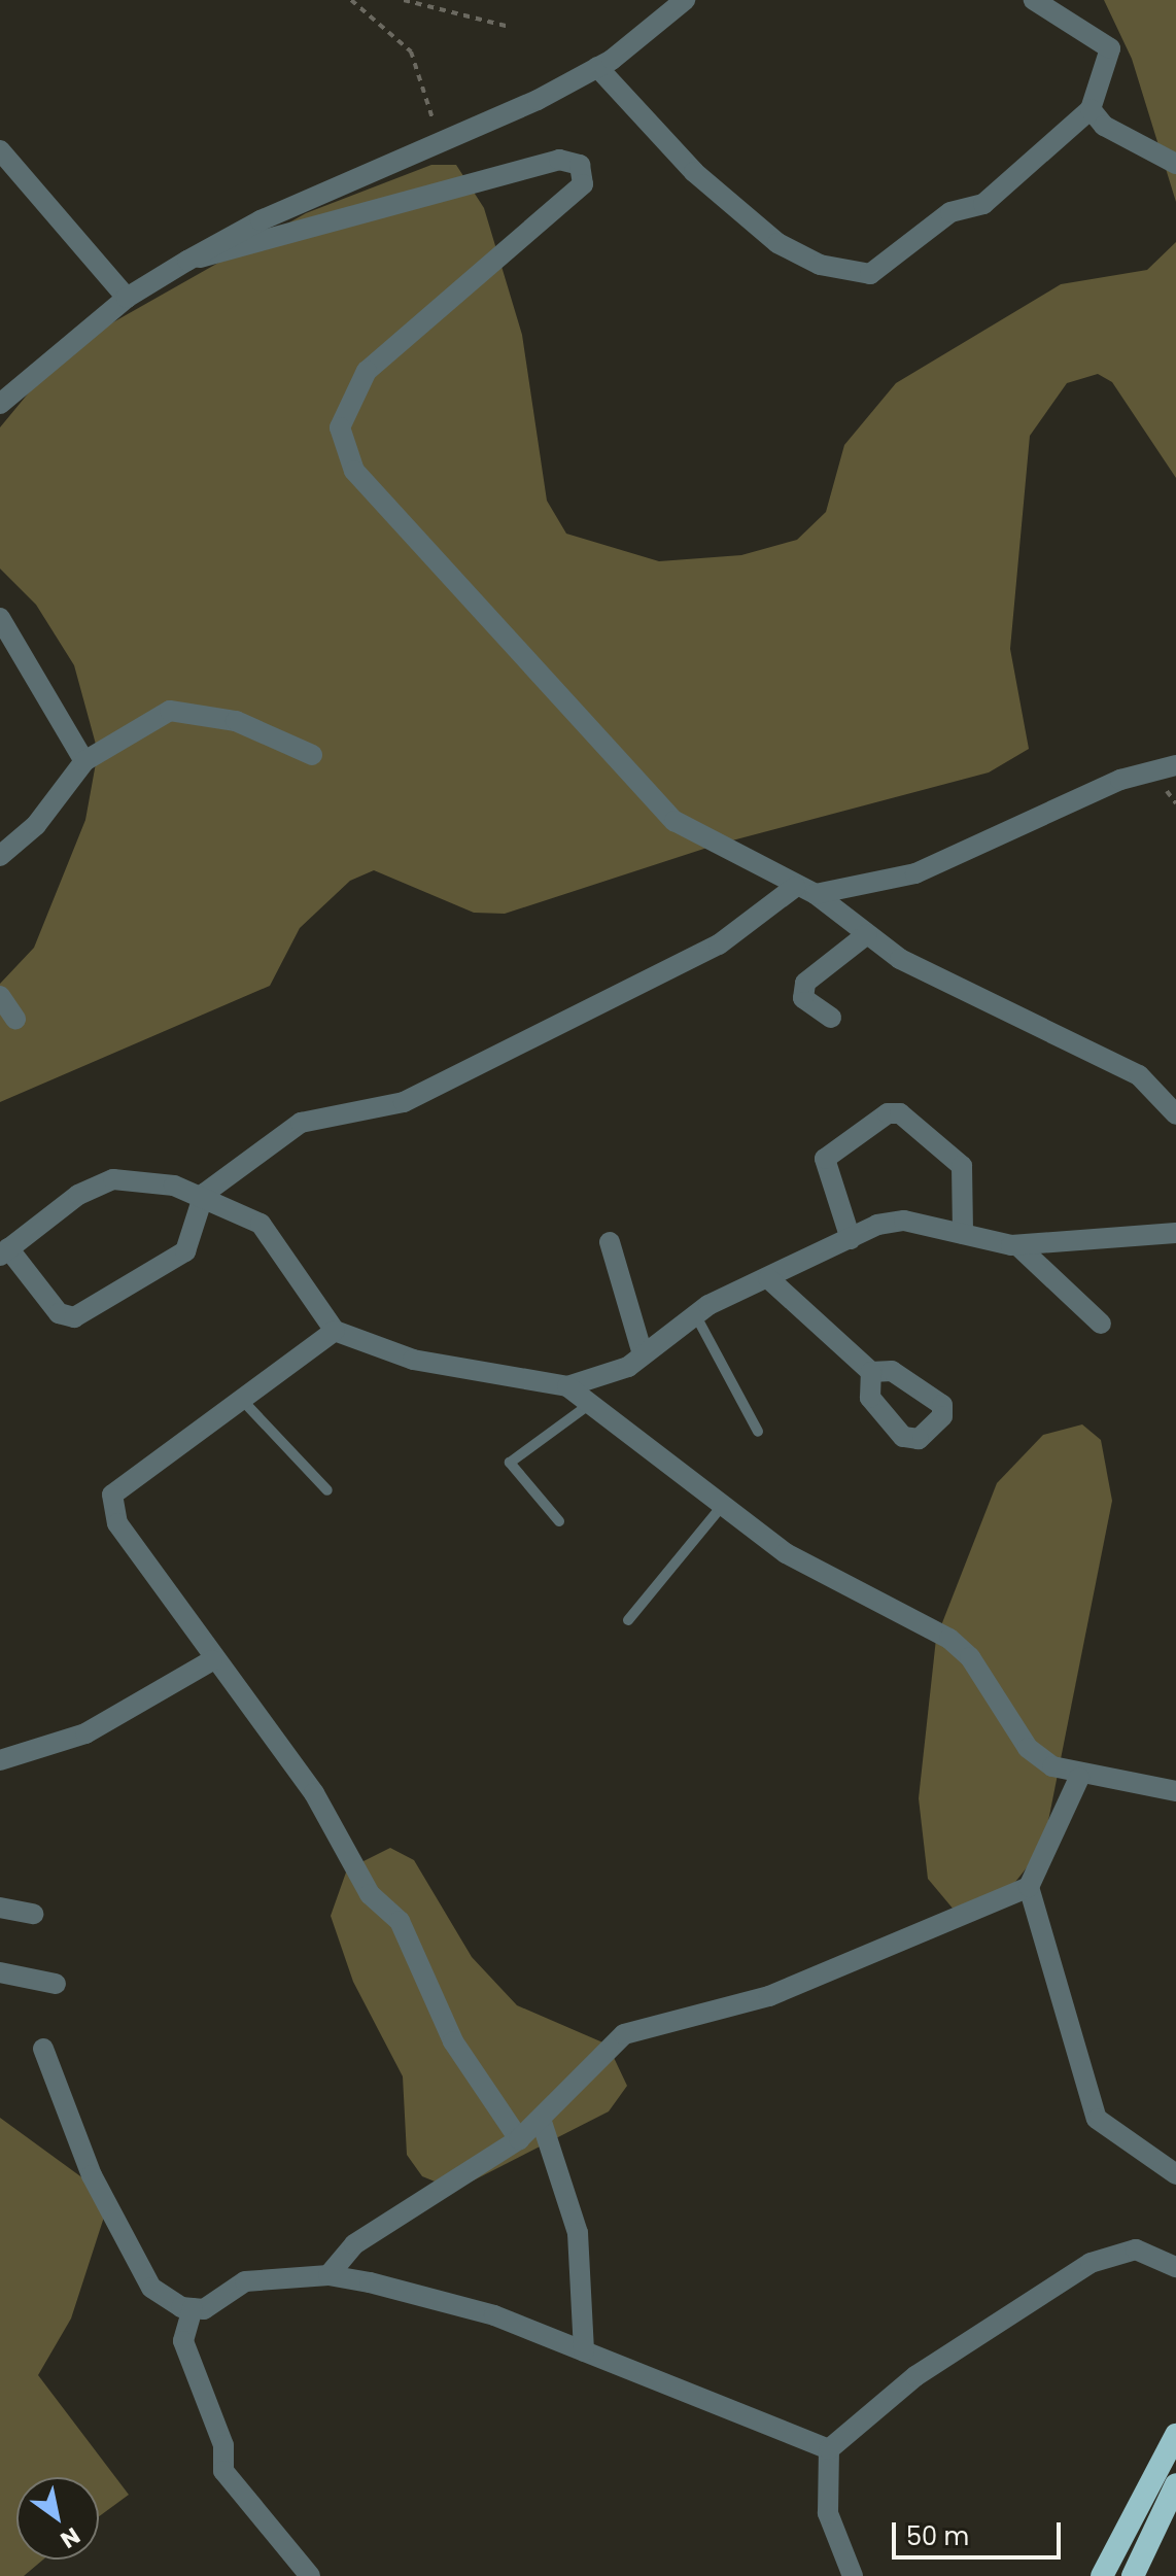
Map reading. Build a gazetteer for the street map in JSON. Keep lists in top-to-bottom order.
{
  "scale_bar": "50 m",
  "north": "bottom right"
}
